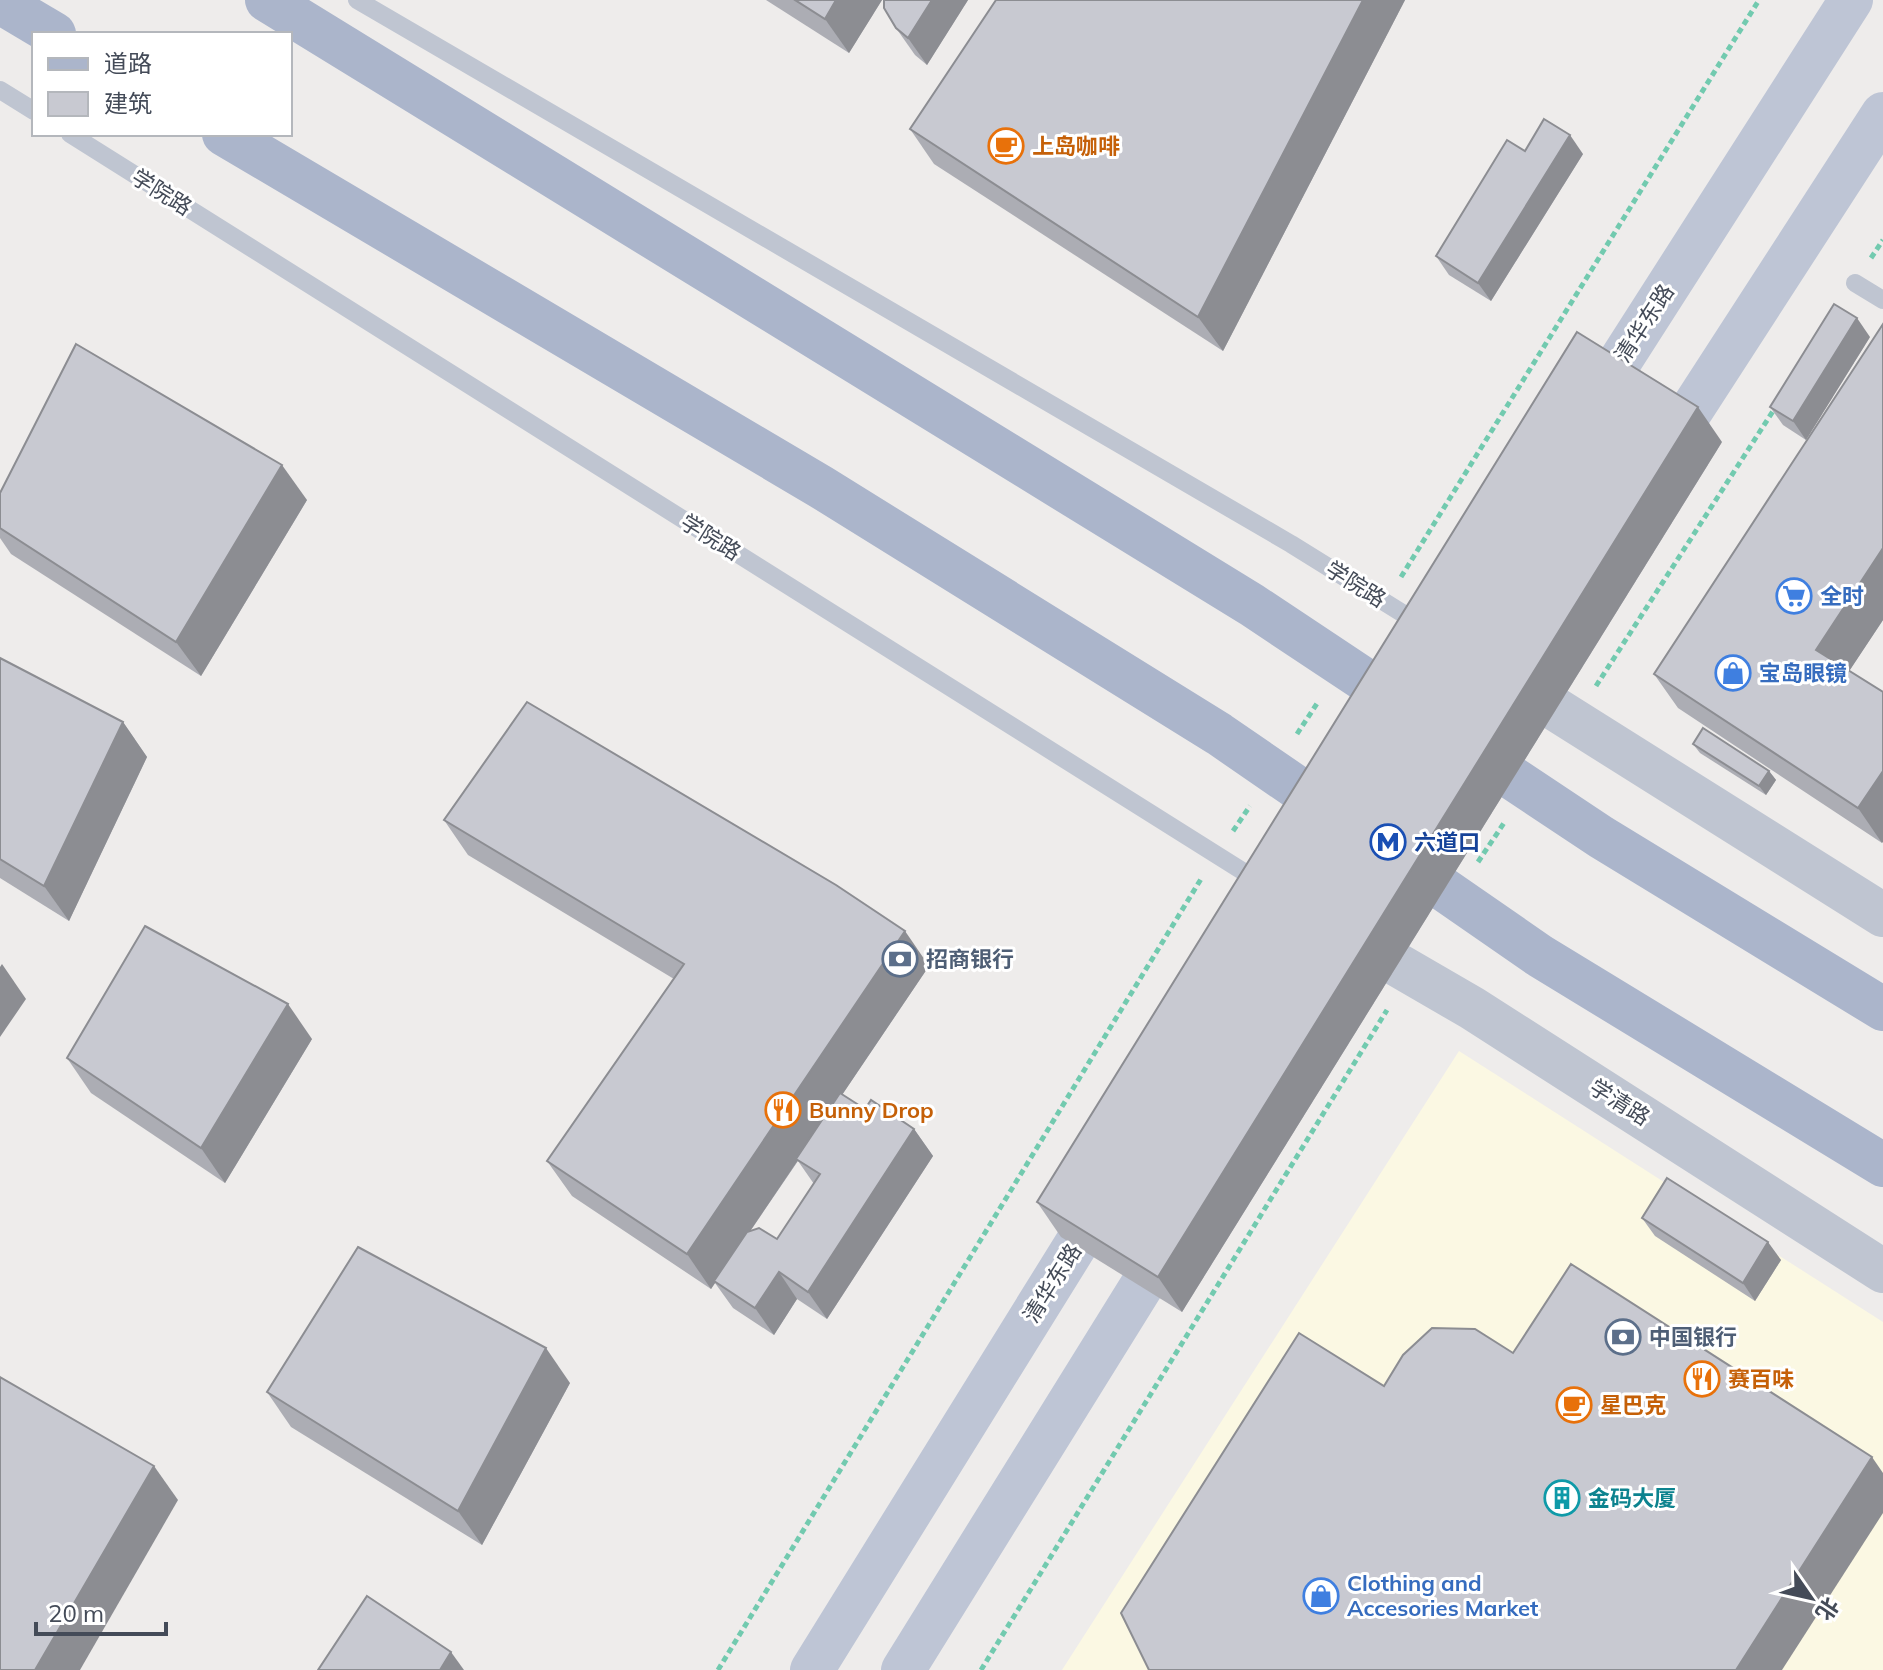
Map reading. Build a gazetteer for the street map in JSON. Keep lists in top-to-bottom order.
{
  "streets": {
    "main road": ["清华东路"],
    "street": ["学清路"],
    "lane": ["学院路"]
  },
  "places": {
    "cafe": ["上岛咖啡", "星巴克"],
    "supermarket": ["全时"],
    "shop": ["宝岛眼镜", "Clothing and Accesories Market"],
    "metro station": ["六道口"],
    "bank": ["招商银行", "中国银行"],
    "restaurant": ["Bunny Drop", "赛百味"],
    "building": ["金码大厦"]
  },
  "legend": ["道路", "建筑"],
  "scale_bar": "20 m",
  "north": "bottom right"
}
